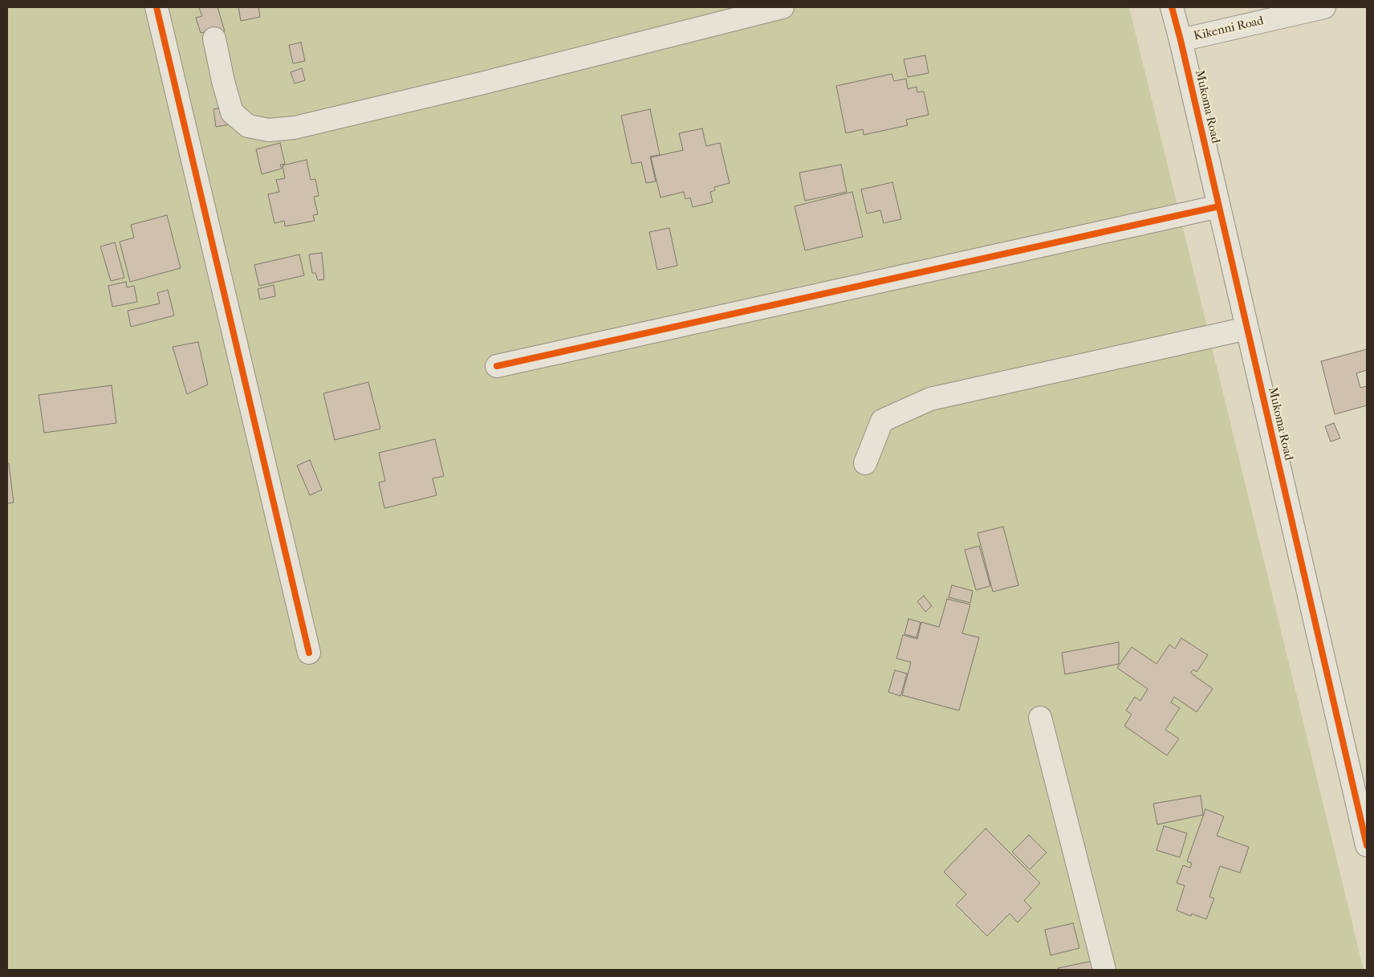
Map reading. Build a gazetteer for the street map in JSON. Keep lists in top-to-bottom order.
{
  "streets": {
    "street": ["Kikenni Road", "Mukoma Road"]
  },
  "crossings": [
    ["Kikenni Road", "Mukoma Road"]
  ]
}
